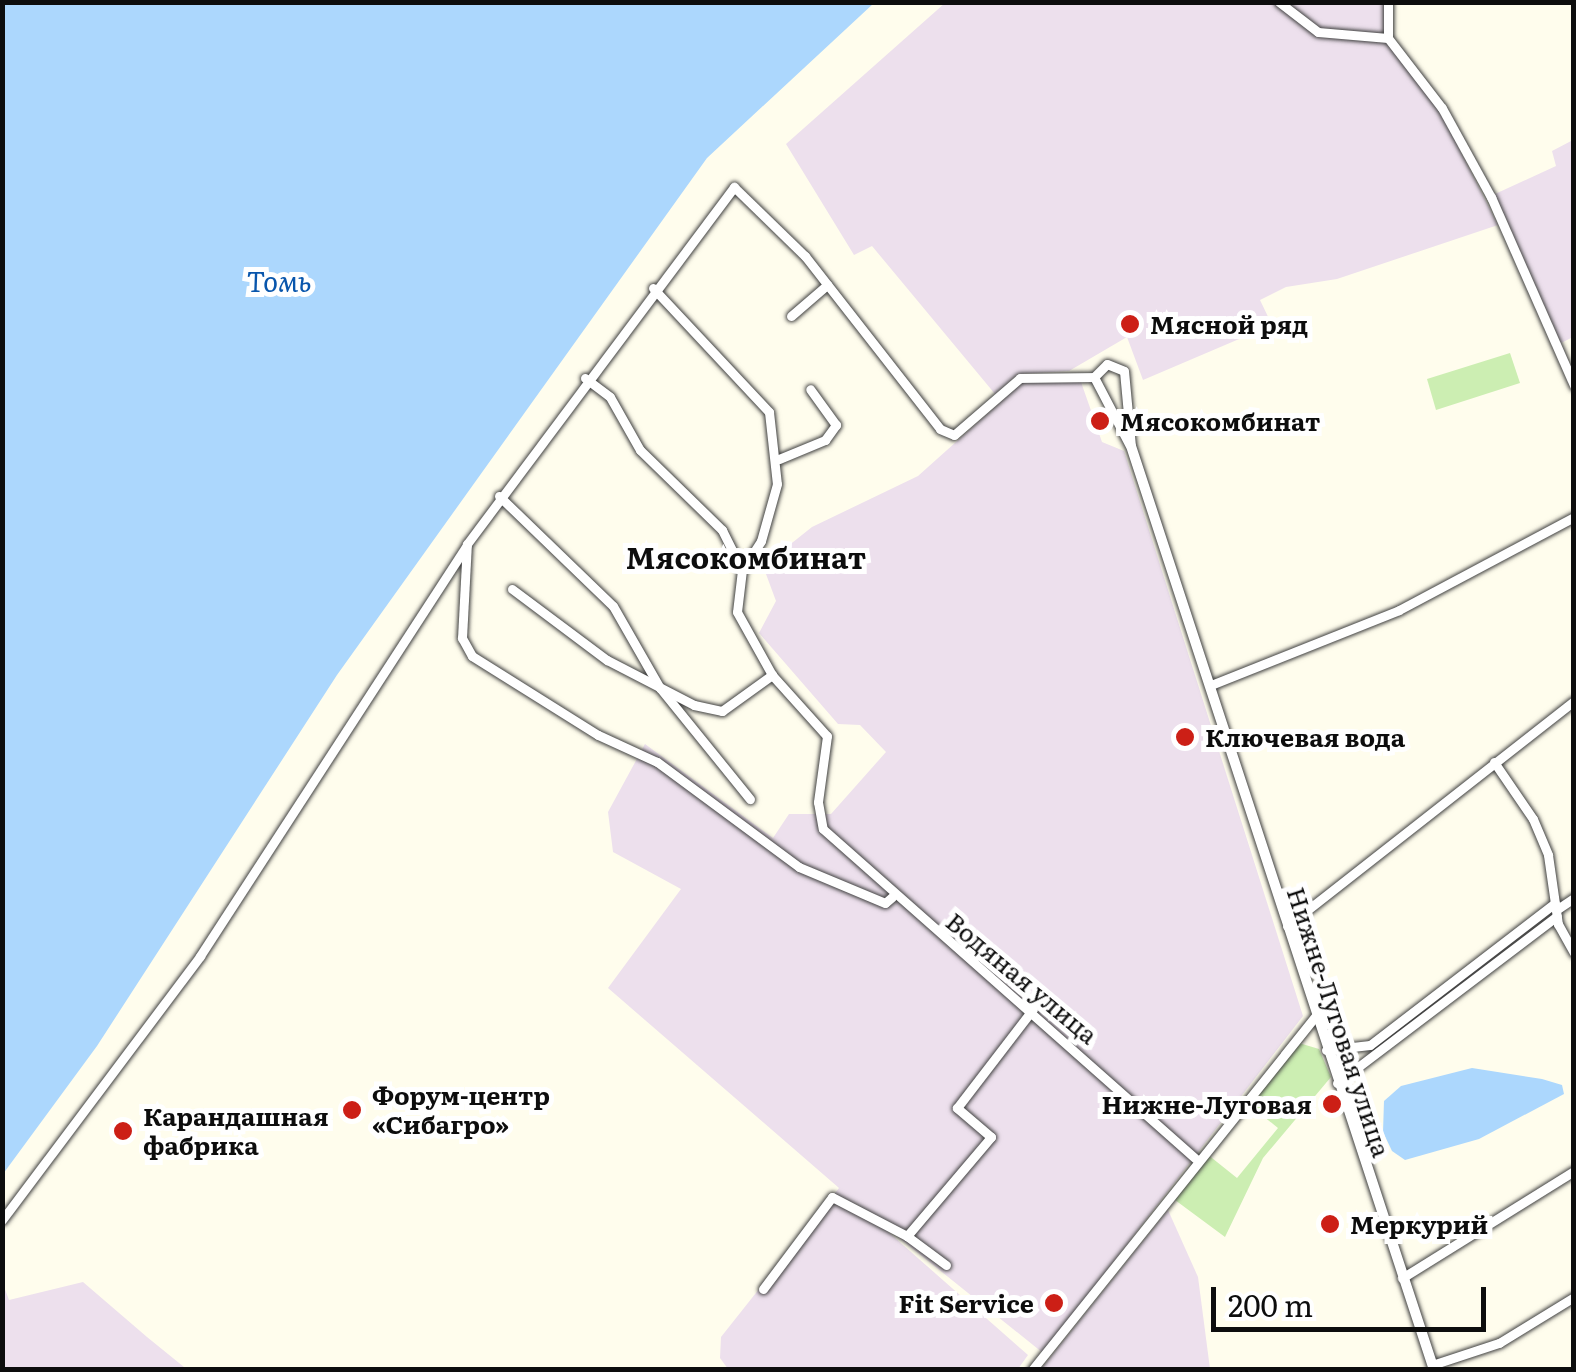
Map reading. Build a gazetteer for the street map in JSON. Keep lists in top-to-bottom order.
{
  "streets": {
    "street": ["Водяная улица", "Нижне-Луговая улица"]
  },
  "districts": ["Мясокомбинат"],
  "water": ["Томь"],
  "places": [
    "Мясной ряд",
    "Мясокомбинат",
    "Ключевая вода",
    "Нижне-Луговая",
    "Форум-центр «Сибагро»",
    "Карандашная фабрика",
    "Меркурий",
    "Fit Service"
  ],
  "scale_bar": "200 m"
}
